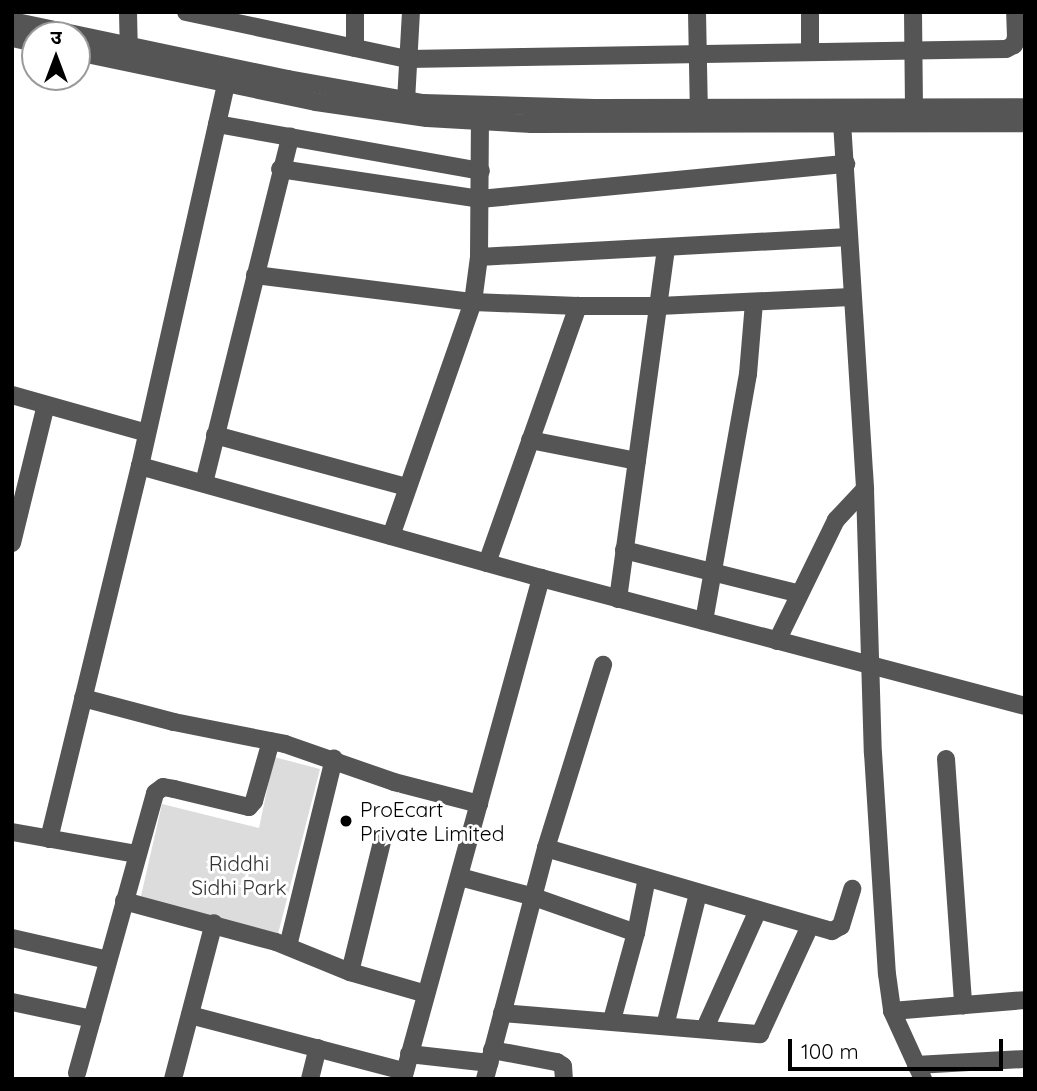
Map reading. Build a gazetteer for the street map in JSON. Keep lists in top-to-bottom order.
{
  "parks": ["Riddhi Sidhi Park"],
  "places": ["ProEcart Private Limited"],
  "scale_bar": "100 m",
  "north": "top"
}
